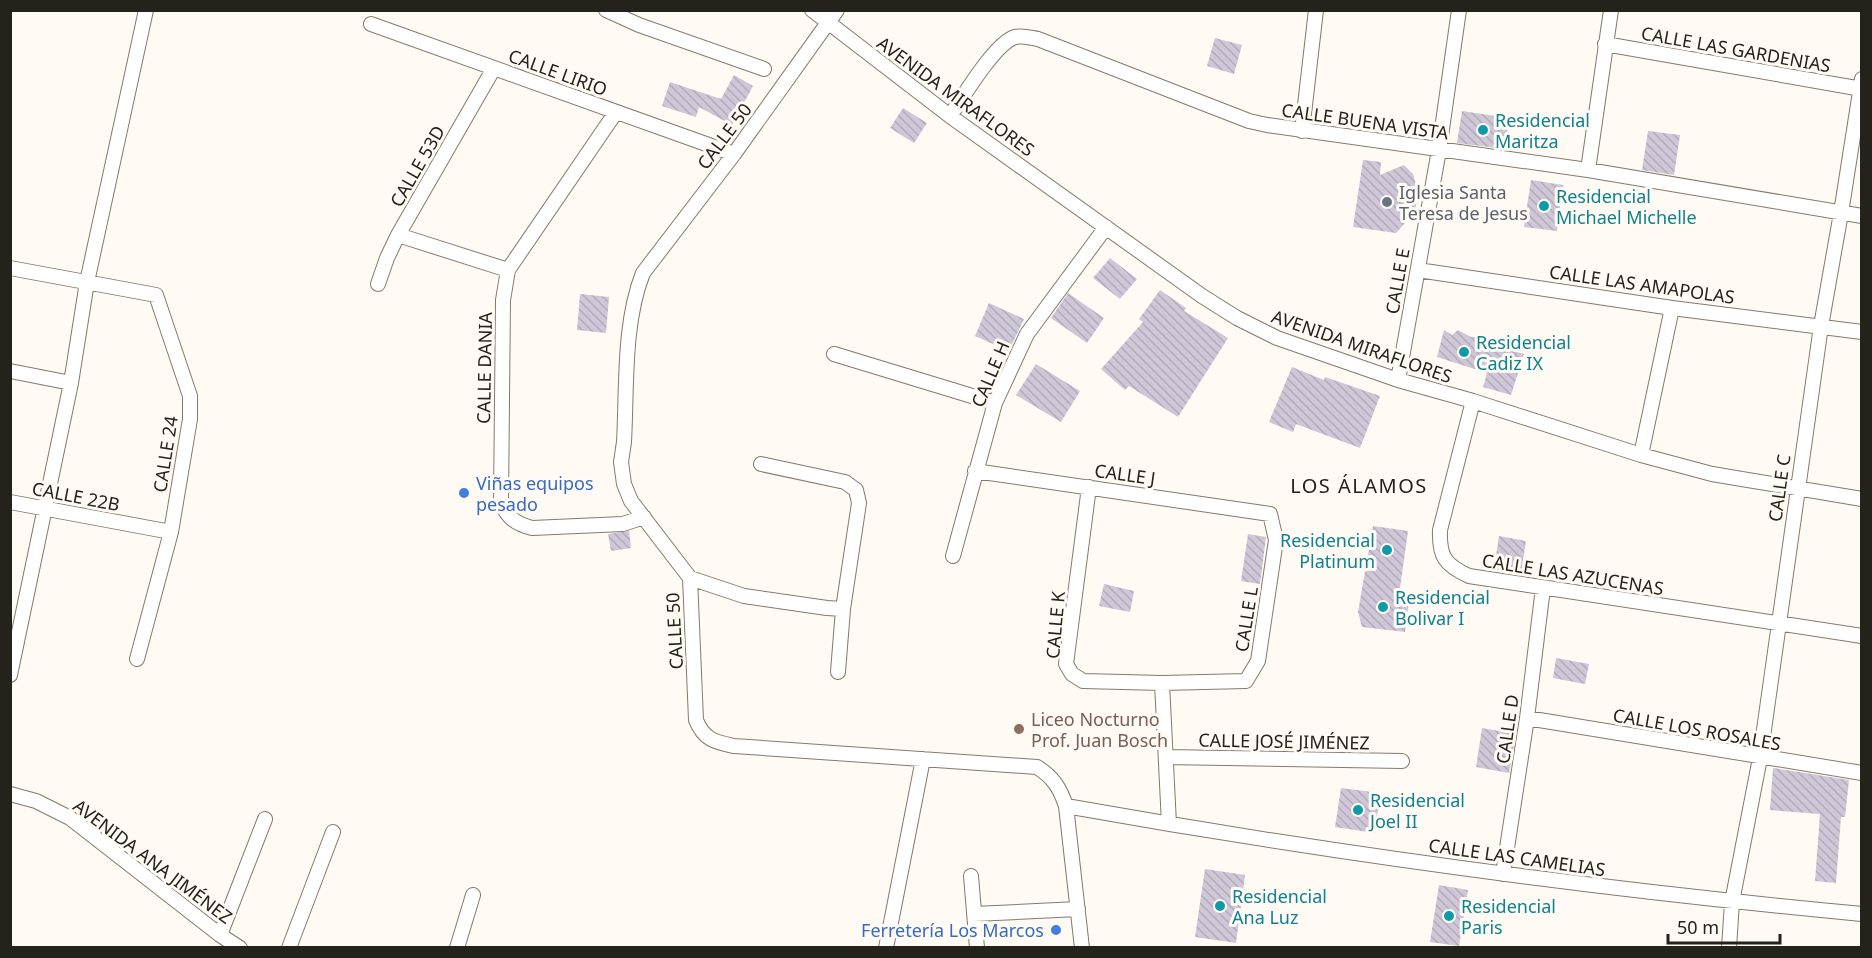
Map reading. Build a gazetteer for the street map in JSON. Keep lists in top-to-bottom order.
{
  "streets": {
    "street": [
      "CALLE LAS GARDENIAS",
      "CALLE LIRIO",
      "AVENIDA MIRAFLORES",
      "CALLE BUENA VISTA",
      "CALLE 50",
      "CALLE 53D",
      "CALLE E",
      "CALLE LAS AMAPOLAS",
      "CALLE DANIA",
      "CALLE H",
      "CALLE 24",
      "CALLE J",
      "CALLE C",
      "CALLE 22B",
      "CALLE LAS AZUCENAS",
      "CALLE L",
      "CALLE K",
      "CALLE D",
      "CALLE LOS ROSALES",
      "CALLE JOSÉ JIMÉNEZ",
      "CALLE LAS CAMELIAS",
      "AVENIDA ANA JIMÉNEZ"
    ]
  },
  "crossings": [
    ["CALLE LAS GARDENIAS", "CALLE C"],
    ["CALLE LIRIO", "CALLE 50"],
    ["CALLE LIRIO", "CALLE 53D"],
    ["CALLE LIRIO", "CALLE DANIA"],
    ["AVENIDA MIRAFLORES", "CALLE BUENA VISTA"],
    ["AVENIDA MIRAFLORES", "CALLE 50"],
    ["AVENIDA MIRAFLORES", "CALLE E"],
    ["AVENIDA MIRAFLORES", "CALLE H"],
    ["AVENIDA MIRAFLORES", "CALLE C"],
    ["AVENIDA MIRAFLORES", "CALLE LAS AZUCENAS"],
    ["CALLE BUENA VISTA", "CALLE E"],
    ["CALLE BUENA VISTA", "CALLE C"],
    ["CALLE 50", "CALLE DANIA"],
    ["CALLE 50", "CALLE LAS CAMELIAS"],
    ["CALLE E", "CALLE LAS AMAPOLAS"],
    ["CALLE LAS AMAPOLAS", "CALLE C"],
    ["CALLE H", "CALLE J"],
    ["CALLE 24", "CALLE 22B"],
    ["CALLE J", "CALLE L"],
    ["CALLE J", "CALLE K"],
    ["CALLE C", "CALLE LAS AZUCENAS"],
    ["CALLE C", "CALLE LOS ROSALES"],
    ["CALLE C", "CALLE LAS CAMELIAS"],
    ["CALLE LAS AZUCENAS", "CALLE D"],
    ["CALLE L", "CALLE K"],
    ["CALLE D", "CALLE LOS ROSALES"],
    ["CALLE D", "CALLE LAS CAMELIAS"]
  ],
  "districts": ["LOS ÁLAMOS"],
  "places": [
    "Residencial Maritza",
    "Iglesia Santa Teresa de Jesus",
    "Residencial Michael Michelle",
    "Residencial Cadiz IX",
    "Viñas equipos pesado",
    "Residencial Platinum",
    "Residencial Bolivar I",
    "Liceo Nocturno Prof. Juan Bosch",
    "Residencial Joel II",
    "Residencial Ana Luz",
    "Residencial Paris",
    "Ferretería Los Marcos"
  ],
  "scale_bar": "50 m"
}
